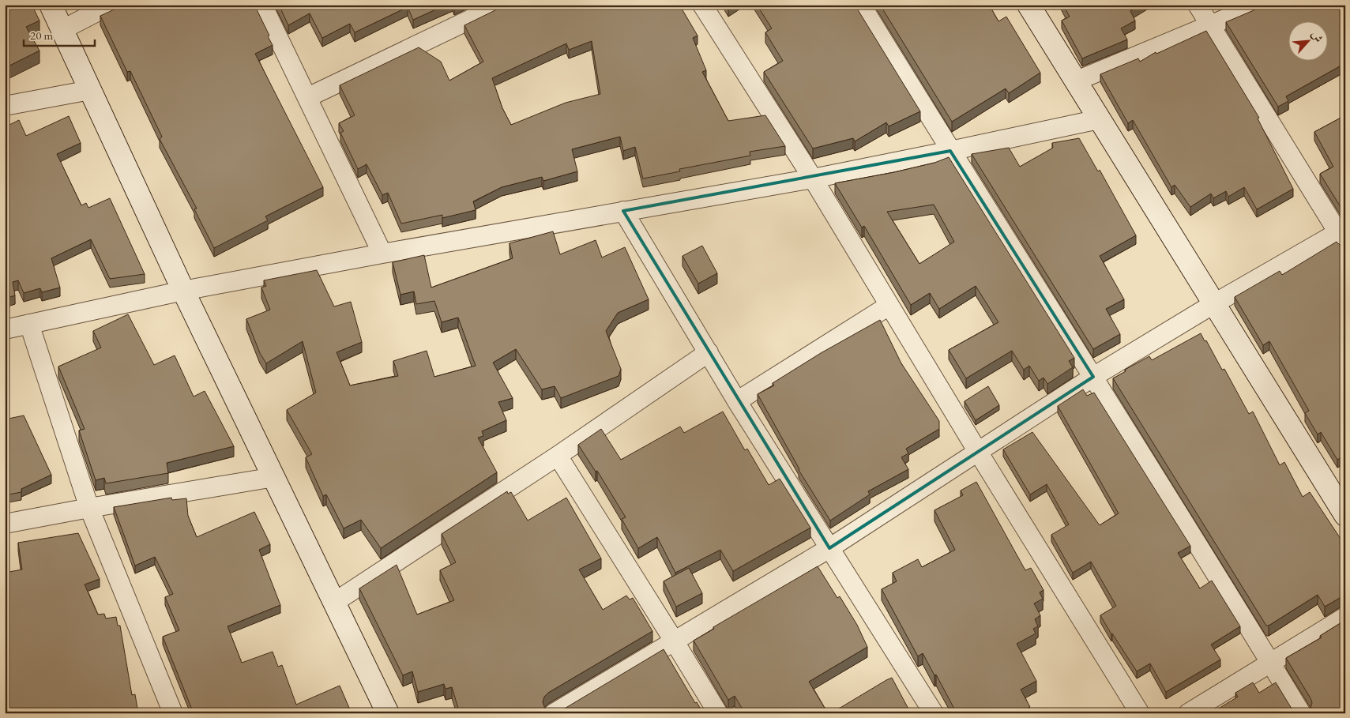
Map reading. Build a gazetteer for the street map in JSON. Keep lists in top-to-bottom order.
{
  "scale_bar": "20 m",
  "north": "top right"
}
